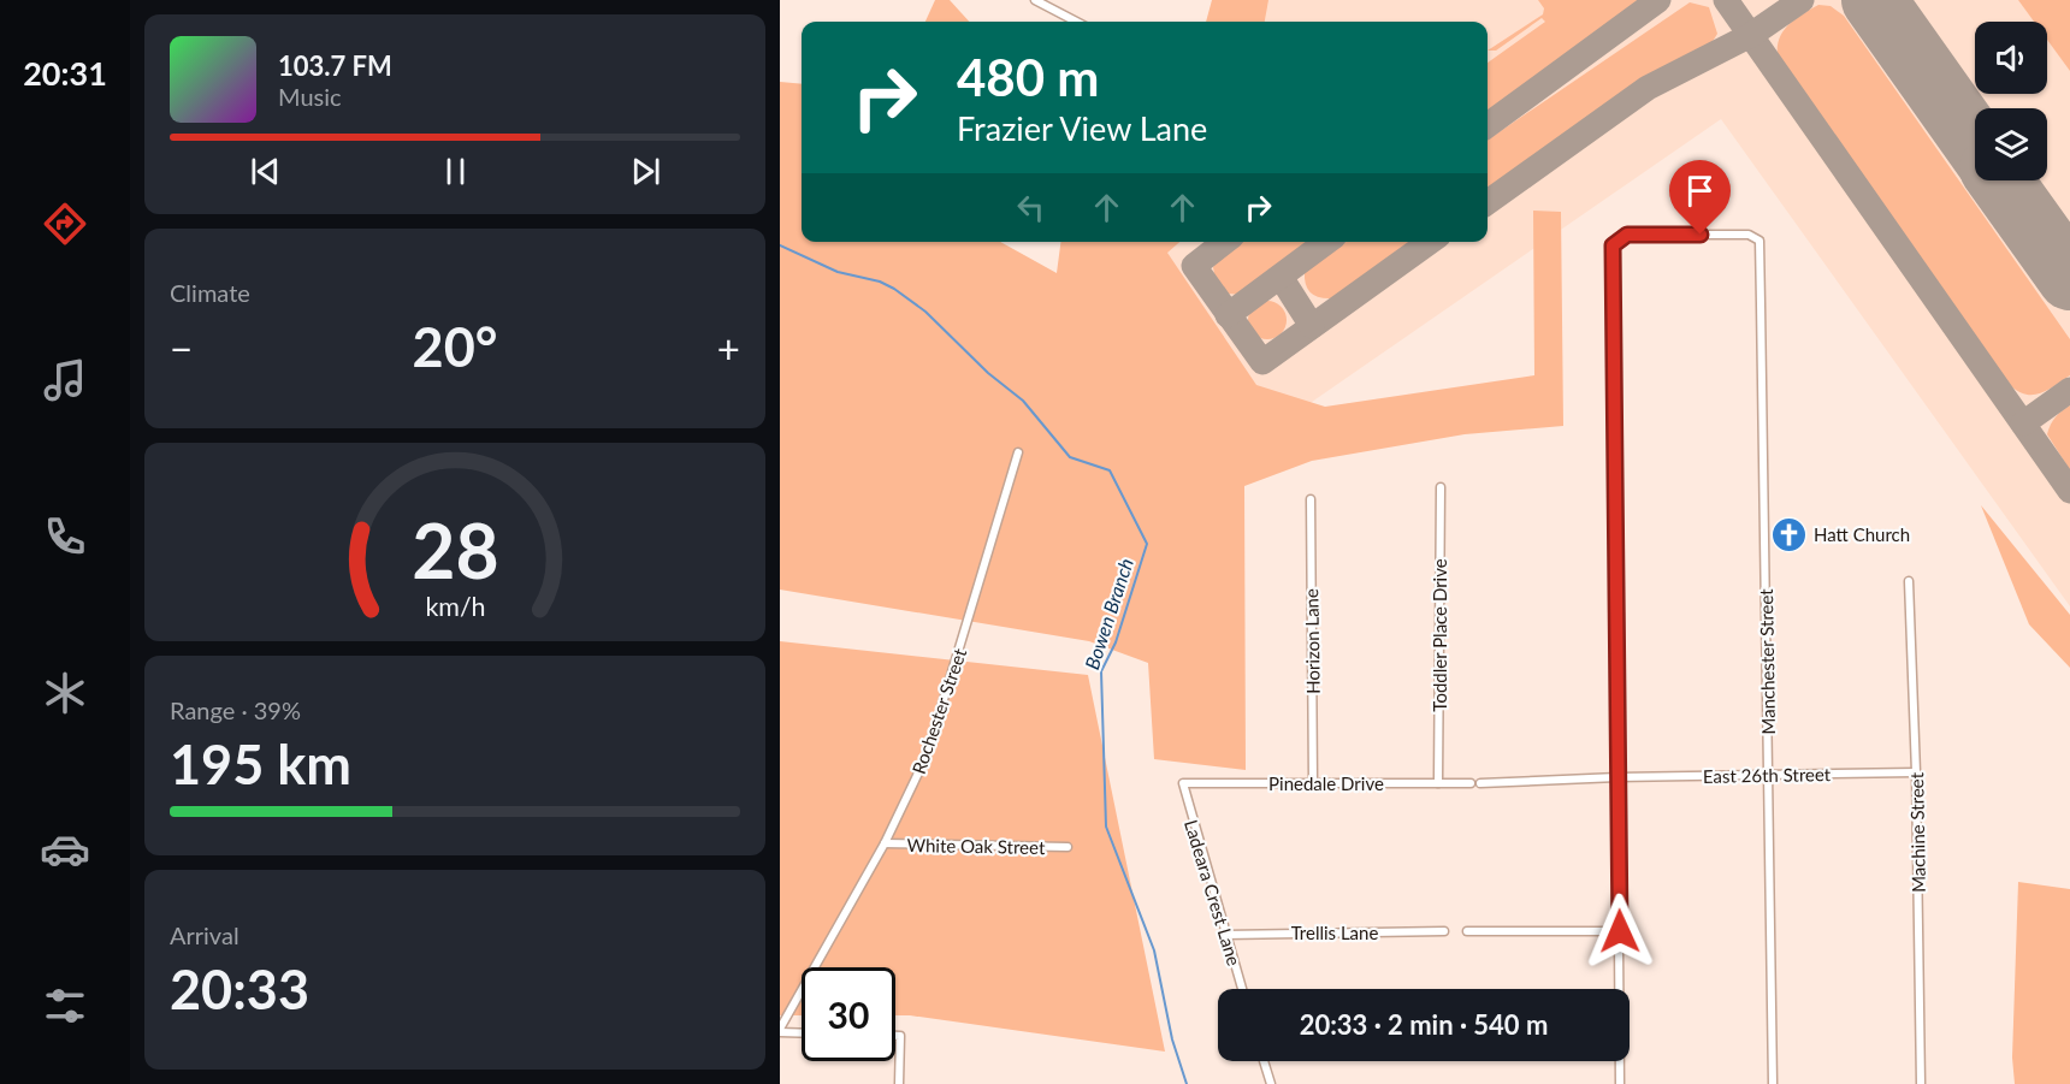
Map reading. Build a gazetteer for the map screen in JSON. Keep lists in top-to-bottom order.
{
  "streets": {
    "street": [
      "Toddler Place Drive",
      "Horizon Lane",
      "Manchester Street",
      "Rochester Street",
      "East 26th Street",
      "Pinedale Drive",
      "Machine Street",
      "White Oak Street",
      "Ladeara Crest Lane",
      "Trellis Lane"
    ]
  },
  "crossings": [
    ["Toddler Place Drive", "Pinedale Drive"],
    ["Horizon Lane", "Pinedale Drive"],
    ["Manchester Street", "East 26th Street"],
    ["Rochester Street", "White Oak Street"],
    ["East 26th Street", "Machine Street"],
    ["Pinedale Drive", "Ladeara Crest Lane"],
    ["Ladeara Crest Lane", "Trellis Lane"]
  ],
  "water": ["Bowen Branch"],
  "places": {
    "church": ["Hatt Church"]
  },
  "page": {
    "tabs": "20:31",
    "turn": ["480 m", "Frazier View Lane"],
    "song": ["103.7 FM", "Music"],
    "tile": [
      "Climate",
      ["Range · 39%", "195 km"],
      ["Arrival", "20:33"]
    ],
    "heat": ["−", "20°", "+"],
    "limit": "30",
    "trip": "20:33 · 2 min · 540 m",
    "gauge": ["28", "km/h"]
  }
}
